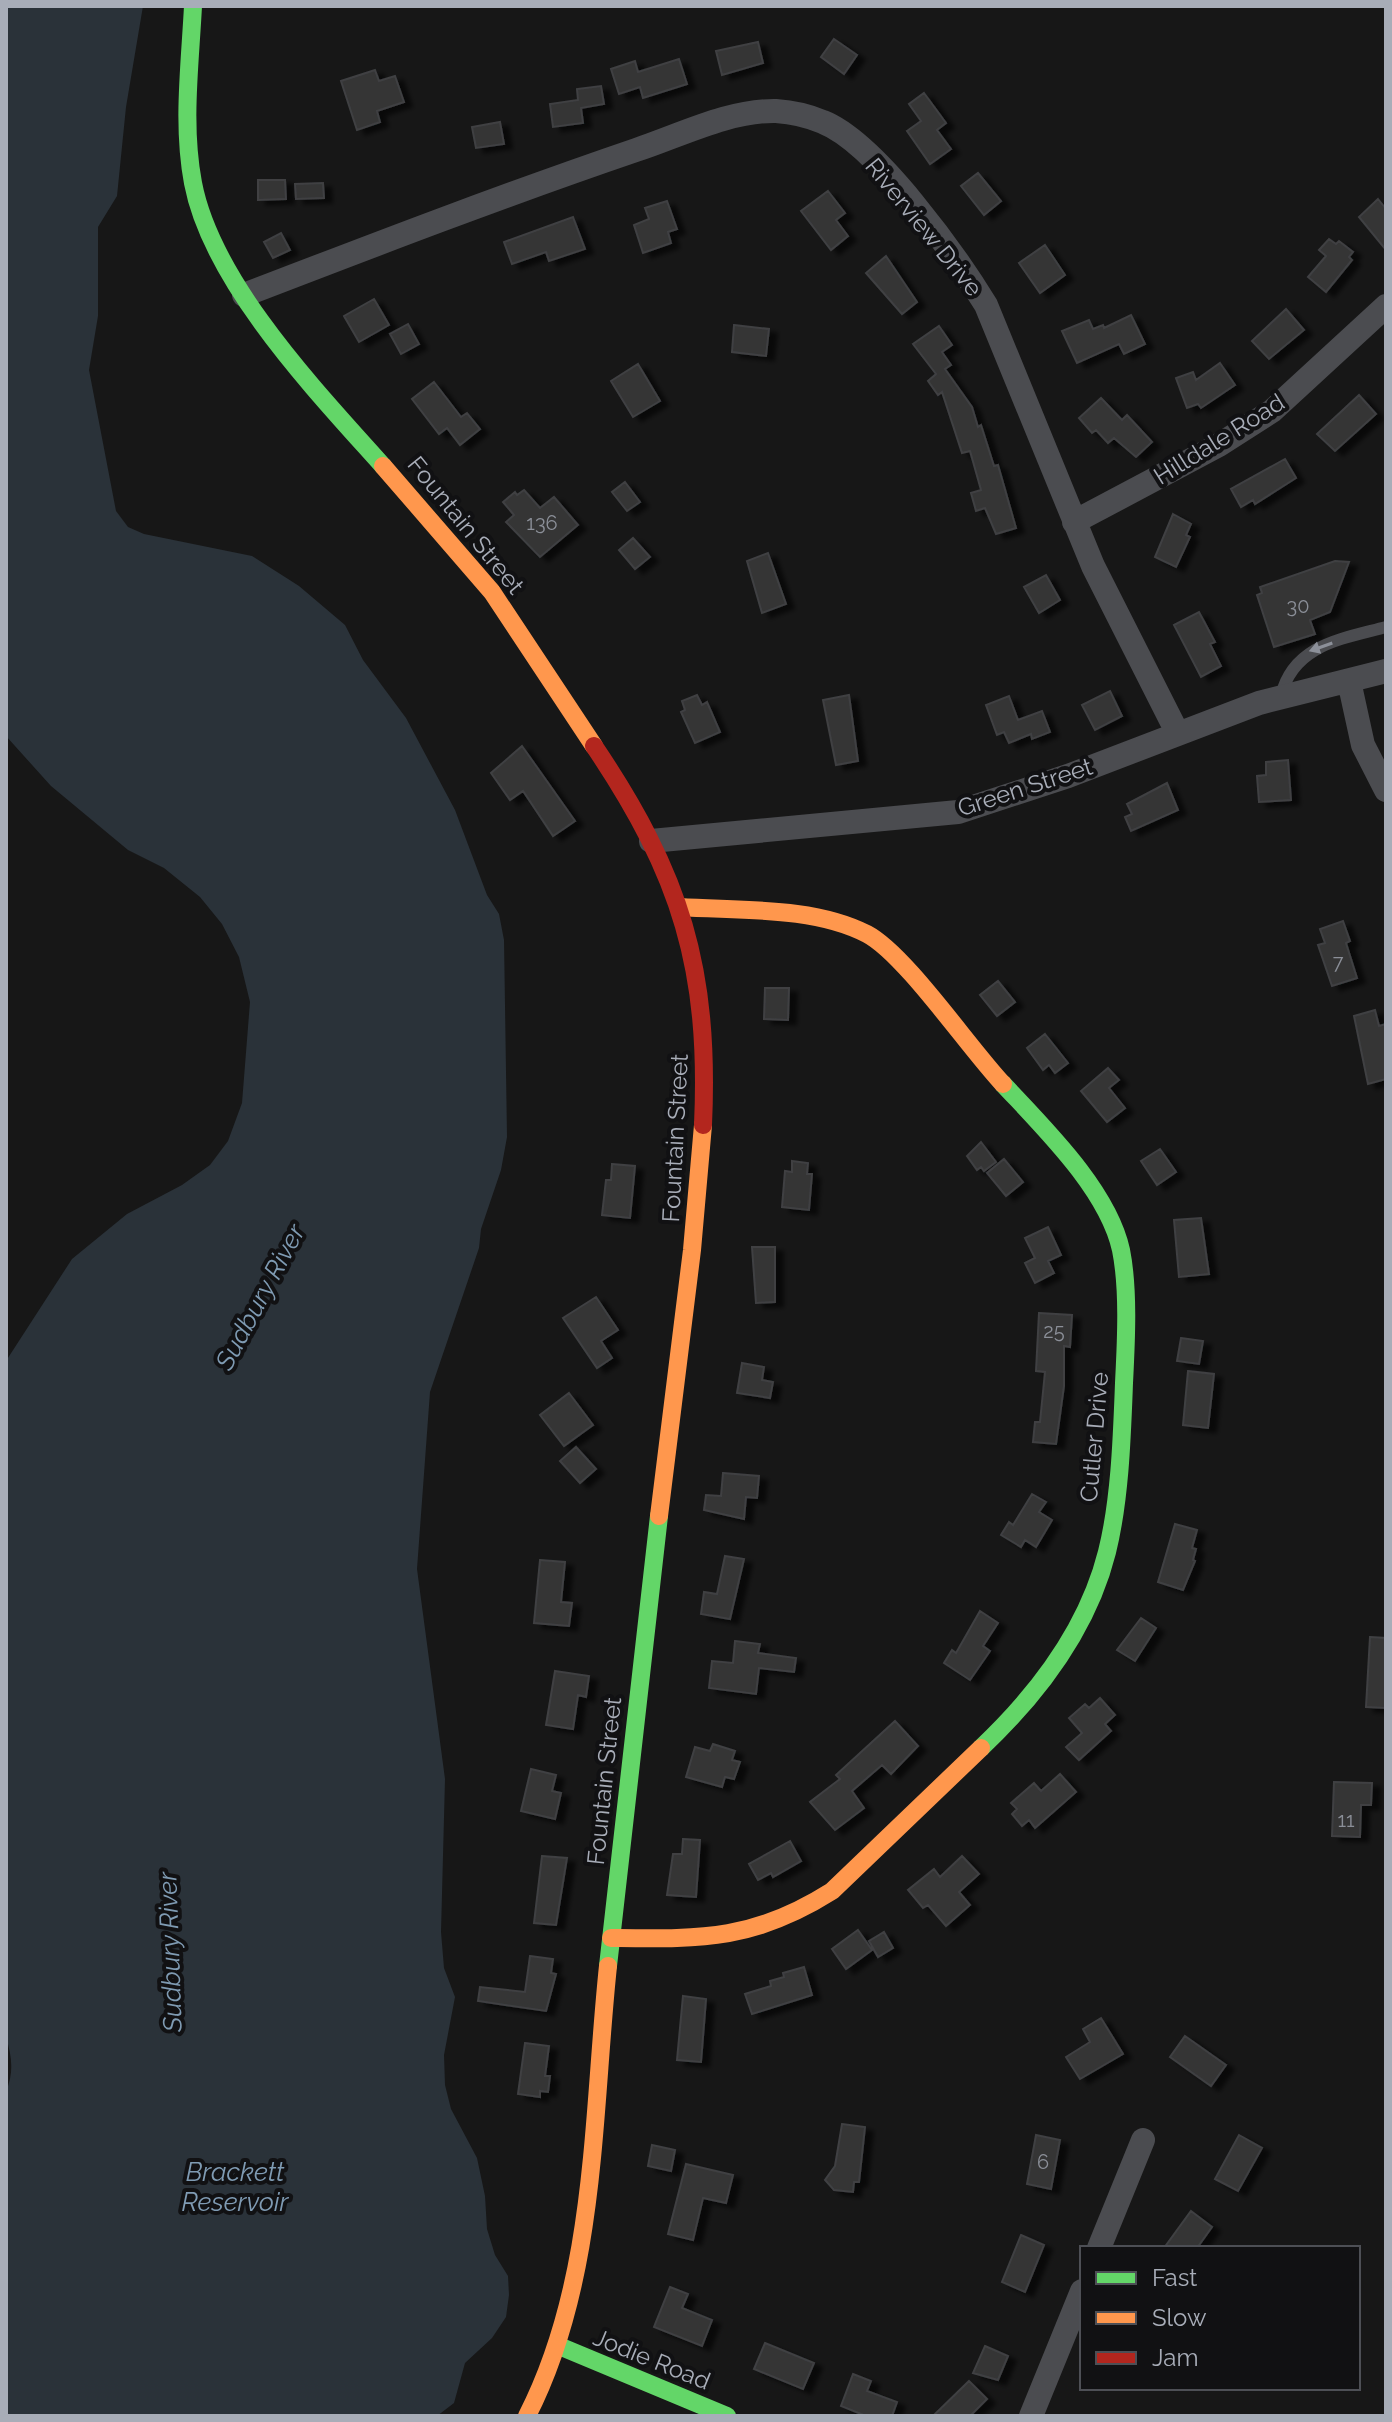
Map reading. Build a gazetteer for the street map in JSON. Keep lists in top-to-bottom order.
{
  "streets": {
    "street": [
      "Riverview Drive",
      "Hilldale Road",
      "Fountain Street",
      "Green Street",
      "Cutler Drive",
      "Jodie Road"
    ]
  },
  "crossings": [
    ["Riverview Drive", "Hilldale Road"],
    ["Riverview Drive", "Fountain Street"],
    ["Riverview Drive", "Green Street"],
    ["Fountain Street", "Green Street"],
    ["Fountain Street", "Cutler Drive"],
    ["Fountain Street", "Jodie Road"]
  ],
  "water": ["Sudbury River", "Brackett Reservoir"],
  "house_numbers": [
    "136",
    "30",
    "7",
    "25",
    "11",
    "6"
  ],
  "legend": ["Fast", "Slow", "Jam"]
}
